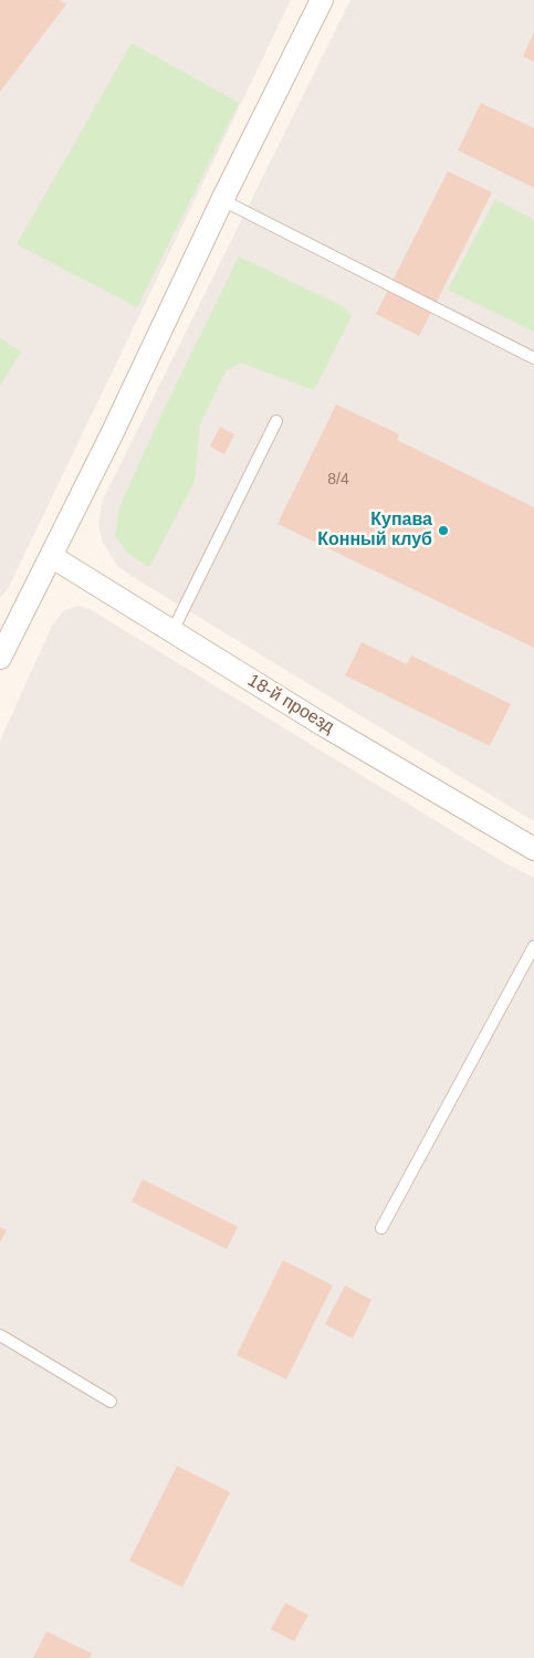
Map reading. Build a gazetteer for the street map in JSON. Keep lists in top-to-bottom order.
{
  "streets": {
    "street": ["18-й проезд"]
  },
  "places": ["Купава Конный клуб"],
  "house_numbers": ["8/4"]
}
